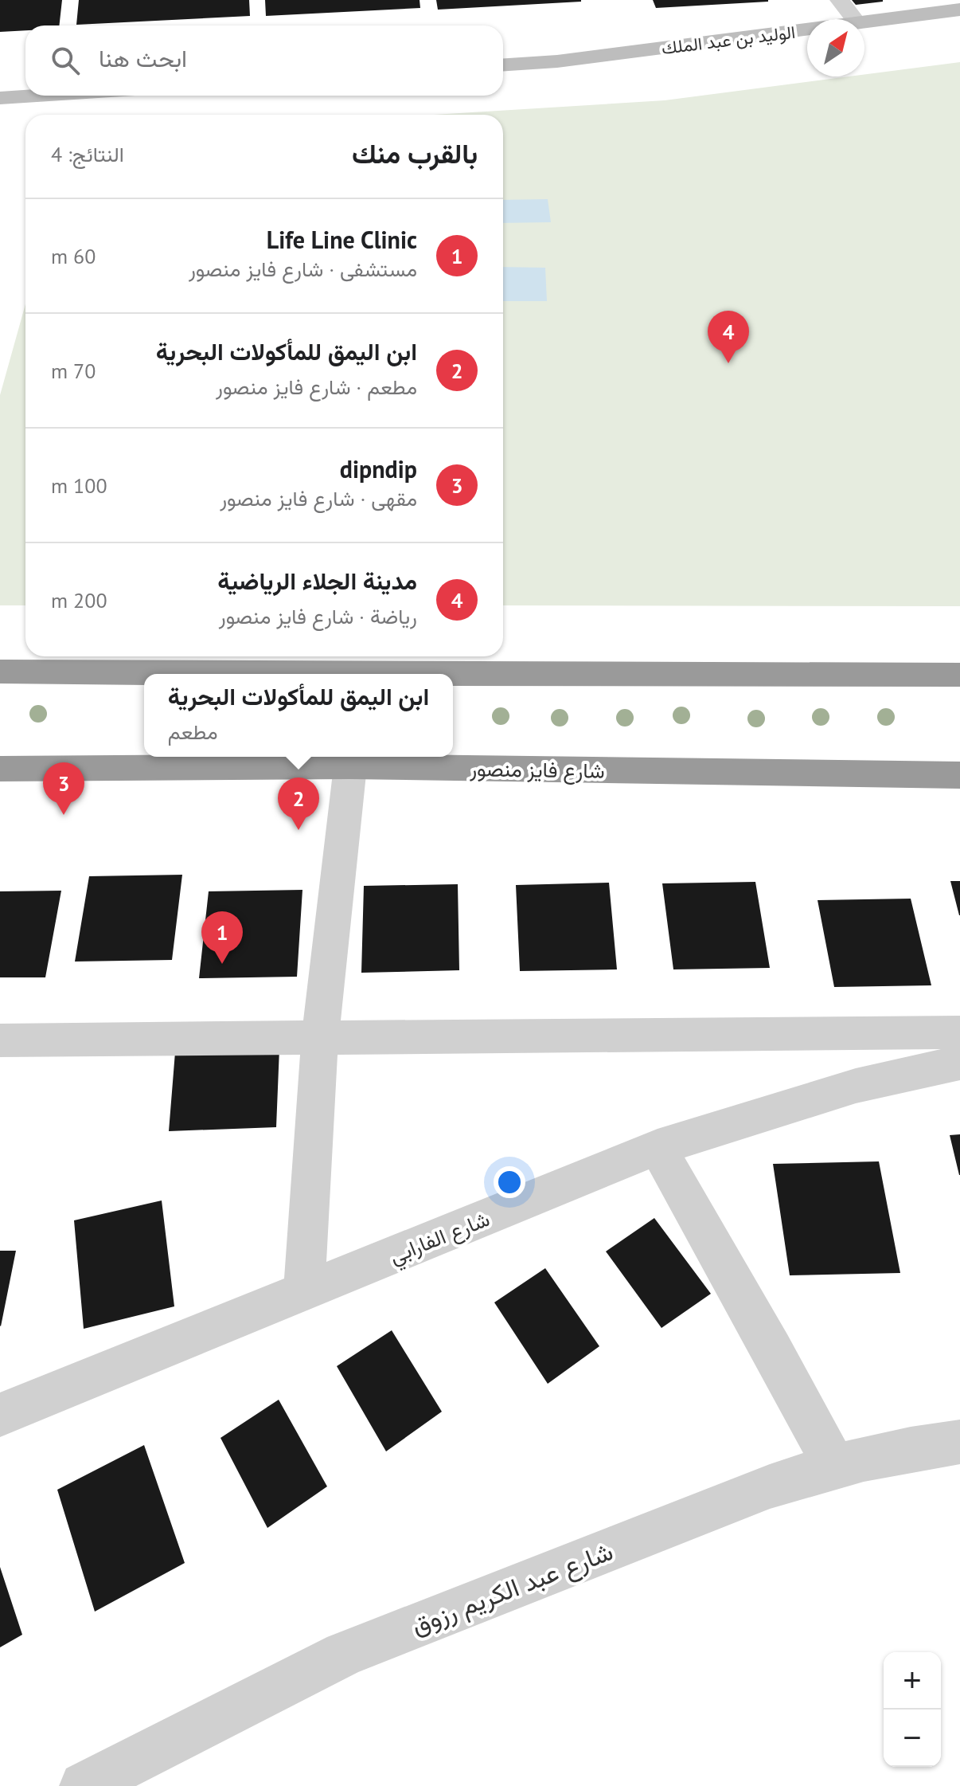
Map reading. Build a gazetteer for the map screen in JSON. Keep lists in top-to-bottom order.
{
  "streets": {
    "highway": ["شارع فايز منصور"],
    "main road": ["الوليد بن عبد الملك"],
    "street": ["شارع الفارابي", "شارع عبد الكريم رزوق"]
  },
  "north": "top right",
  "page": {
    "search": "ابحث هنا",
    "heading": ["بالقرب منك", "النتائج: 4"],
    "list": [
      {
        "mark": "1",
        "name": "Life Line Clinic",
        "note": "مستشفى · شارع فايز منصور",
        "value": "60 m"
      },
      {
        "mark": "2",
        "name": "ابن اليمق للمأكولات البحرية",
        "note": "مطعم · شارع فايز منصور",
        "value": "70 m"
      },
      {
        "mark": "3",
        "name": "dipndip",
        "note": "مقهى · شارع فايز منصور",
        "value": "100 m"
      },
      {
        "mark": "4",
        "name": "مدينة الجلاء الرياضية",
        "note": "رياضة · شارع فايز منصور",
        "value": "200 m"
      }
    ],
    "pins": [
      "4",
      "3",
      "2",
      "1"
    ],
    "popup": ["ابن اليمق للمأكولات البحرية", "مطعم"],
    "map_buttons": ["+", "−"]
  }
}
